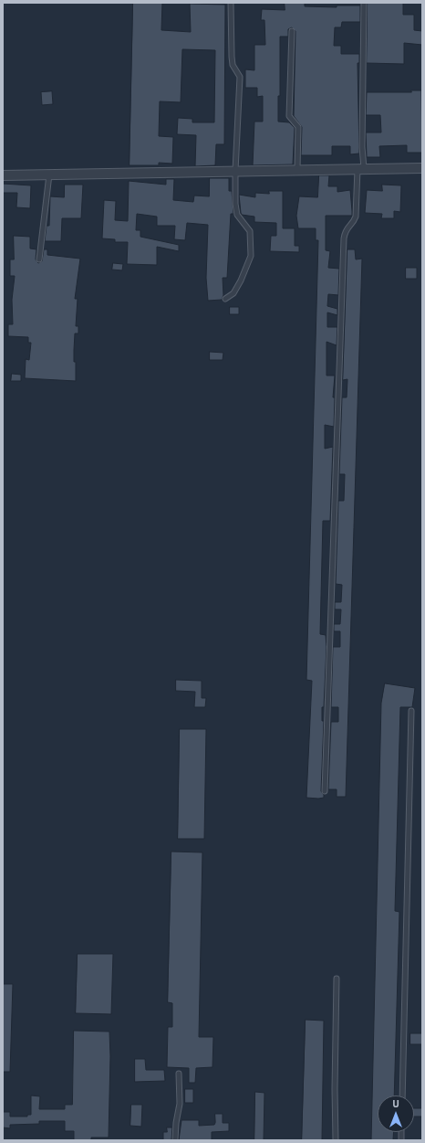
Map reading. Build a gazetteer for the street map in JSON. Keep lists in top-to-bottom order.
{
  "north": "top"
}
